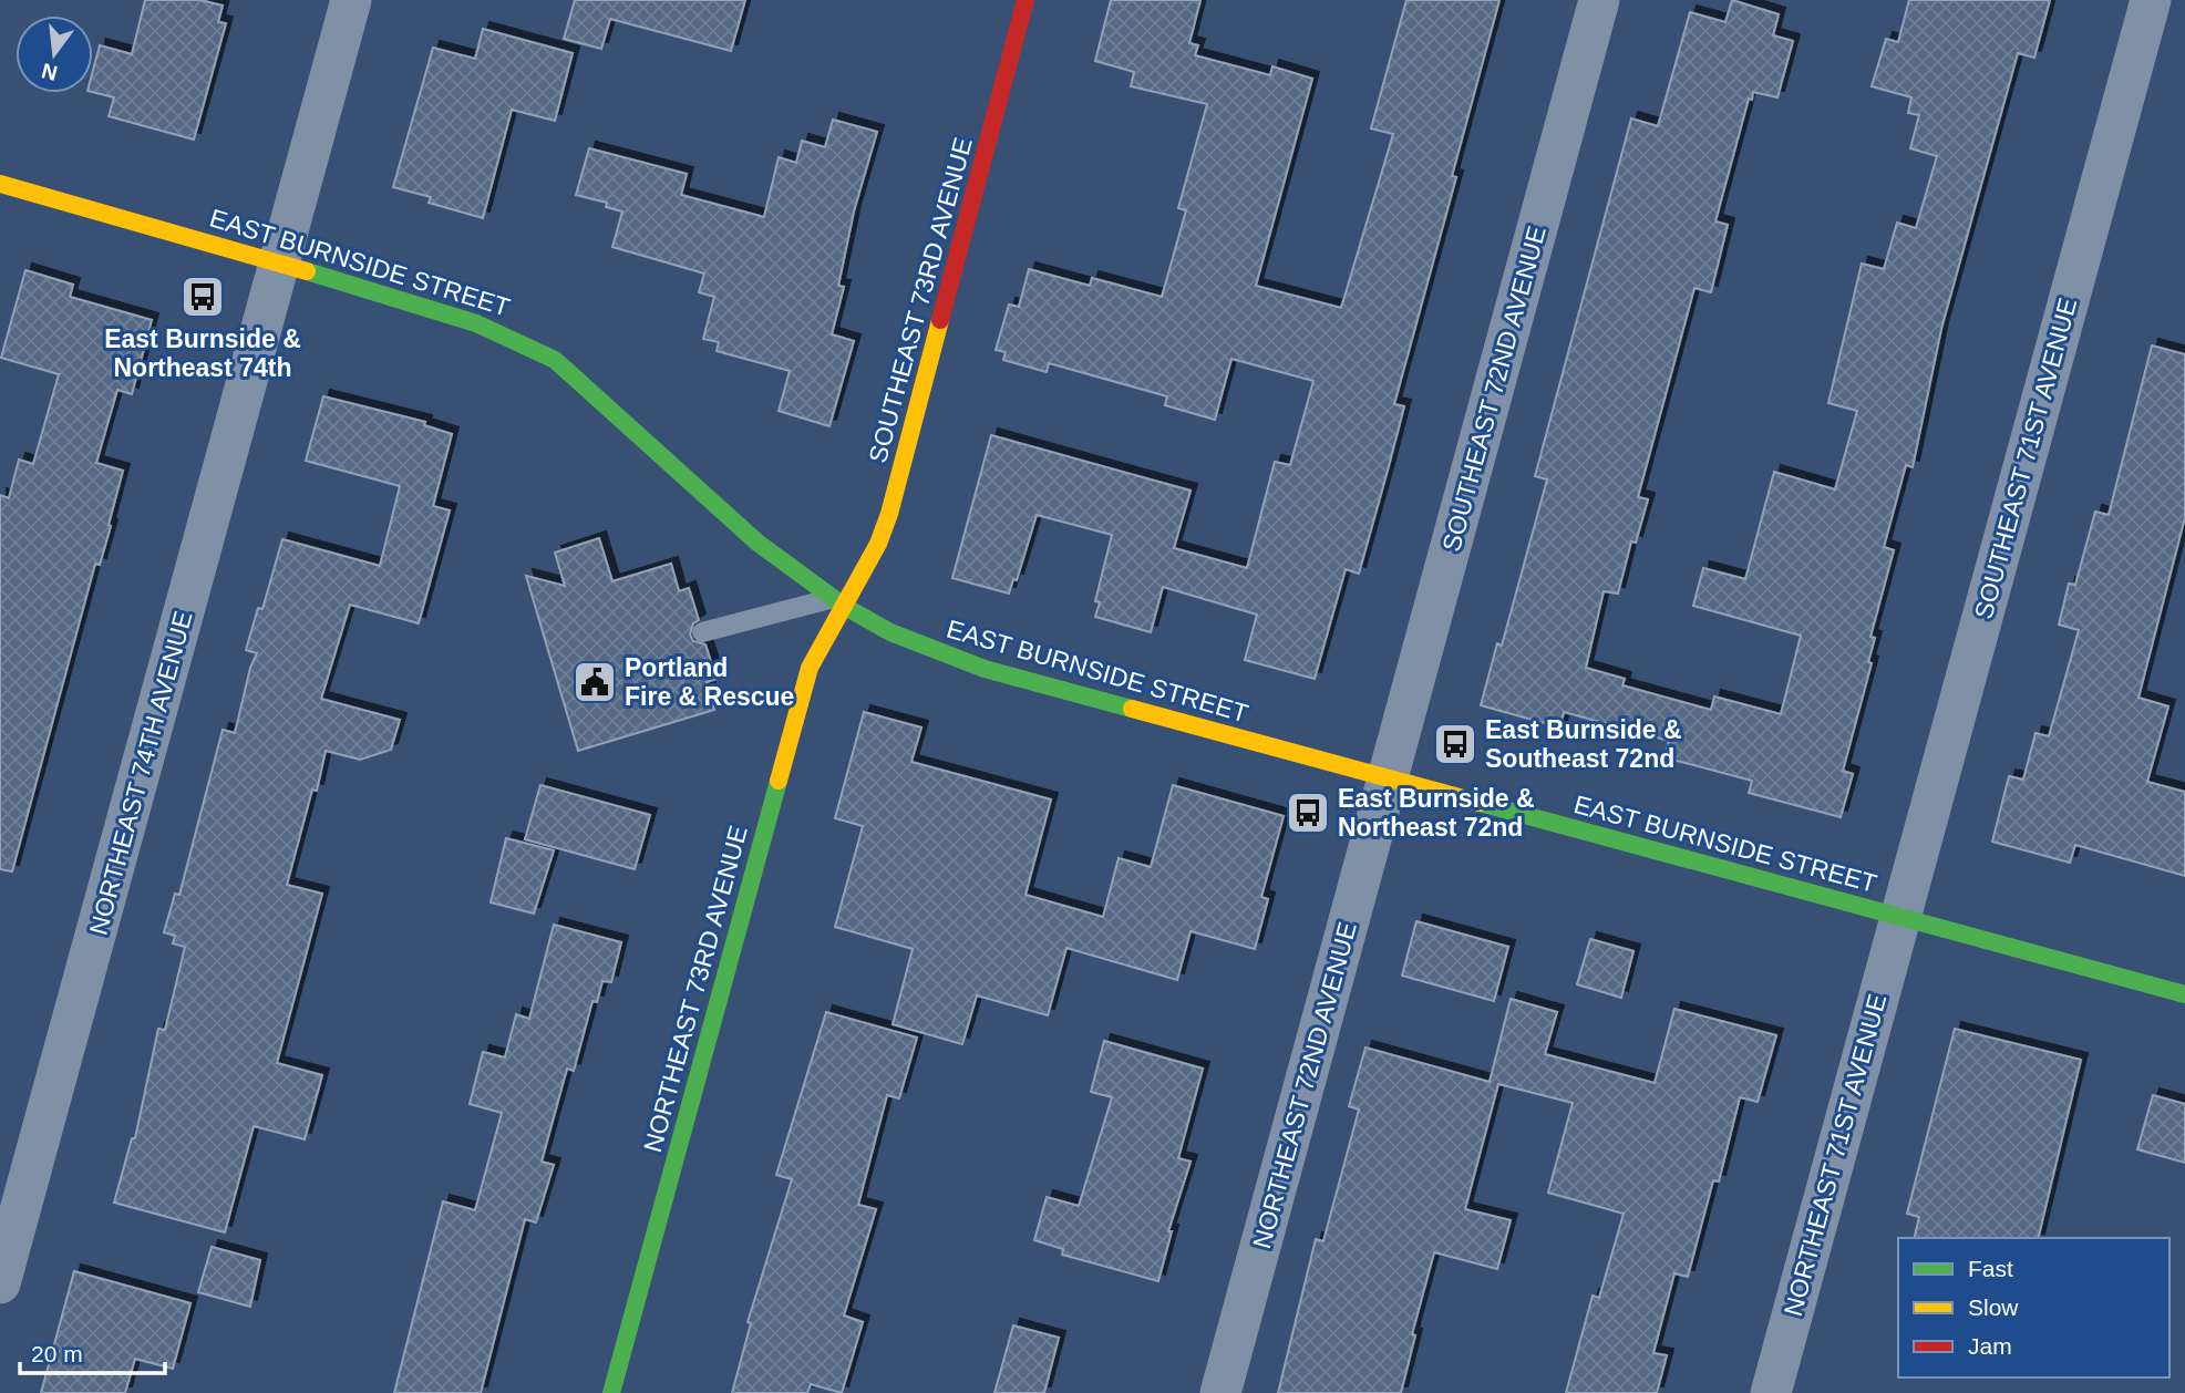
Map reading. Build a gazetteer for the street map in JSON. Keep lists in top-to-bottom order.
{
  "streets": {
    "street": [
      "EAST BURNSIDE STREET",
      "SOUTHEAST 73RD AVENUE",
      "SOUTHEAST 72ND AVENUE",
      "SOUTHEAST 71ST AVENUE",
      "NORTHEAST 74TH AVENUE",
      "NORTHEAST 73RD AVENUE",
      "NORTHEAST 72ND AVENUE",
      "NORTHEAST 71ST AVENUE"
    ]
  },
  "crossings": [
    ["EAST BURNSIDE STREET", "SOUTHEAST 73RD AVENUE"],
    ["EAST BURNSIDE STREET", "SOUTHEAST 72ND AVENUE"],
    ["EAST BURNSIDE STREET", "SOUTHEAST 71ST AVENUE"],
    ["EAST BURNSIDE STREET", "NORTHEAST 74TH AVENUE"],
    ["EAST BURNSIDE STREET", "NORTHEAST 73RD AVENUE"],
    ["EAST BURNSIDE STREET", "NORTHEAST 72ND AVENUE"],
    ["EAST BURNSIDE STREET", "NORTHEAST 71ST AVENUE"],
    ["SOUTHEAST 73RD AVENUE", "NORTHEAST 73RD AVENUE"],
    ["SOUTHEAST 72ND AVENUE", "NORTHEAST 72ND AVENUE"],
    ["SOUTHEAST 71ST AVENUE", "NORTHEAST 71ST AVENUE"]
  ],
  "places": {
    "bus stop": ["East Burnside & Northeast 74th", "East Burnside & Southeast 72nd", "East Burnside & Northeast 72nd"],
    "public building": ["Portland Fire & Rescue"]
  },
  "legend": ["Fast", "Slow", "Jam"],
  "scale_bar": "20 m",
  "north": "bottom"
}
